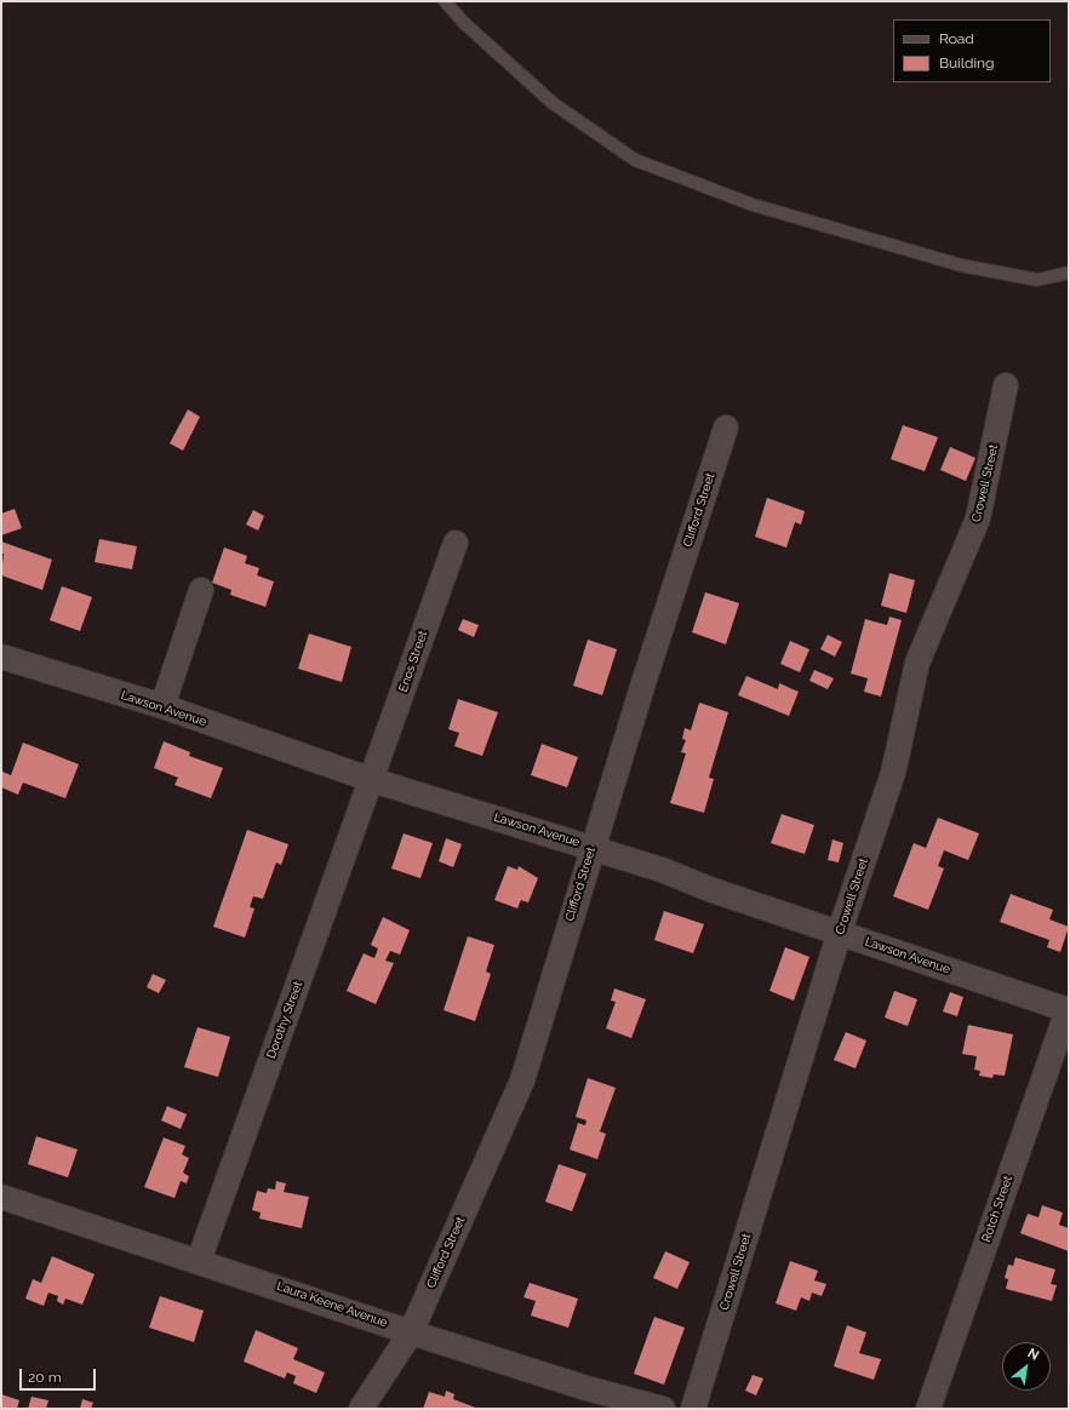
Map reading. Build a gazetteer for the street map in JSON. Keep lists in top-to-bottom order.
{
  "streets": {
    "street": [
      "Crowell Street",
      "Clifford Street",
      "Enos Street",
      "Lawson Avenue",
      "Dorothy Street",
      "Rotch Street",
      "Laura Keene Avenue"
    ]
  },
  "crossings": [
    ["Crowell Street", "Lawson Avenue"],
    ["Clifford Street", "Lawson Avenue"],
    ["Clifford Street", "Laura Keene Avenue"],
    ["Enos Street", "Lawson Avenue"],
    ["Enos Street", "Dorothy Street"],
    ["Lawson Avenue", "Dorothy Street"],
    ["Lawson Avenue", "Rotch Street"],
    ["Dorothy Street", "Laura Keene Avenue"]
  ],
  "legend": ["Road", "Building"],
  "scale_bar": "20 m",
  "north": "top right"
}
